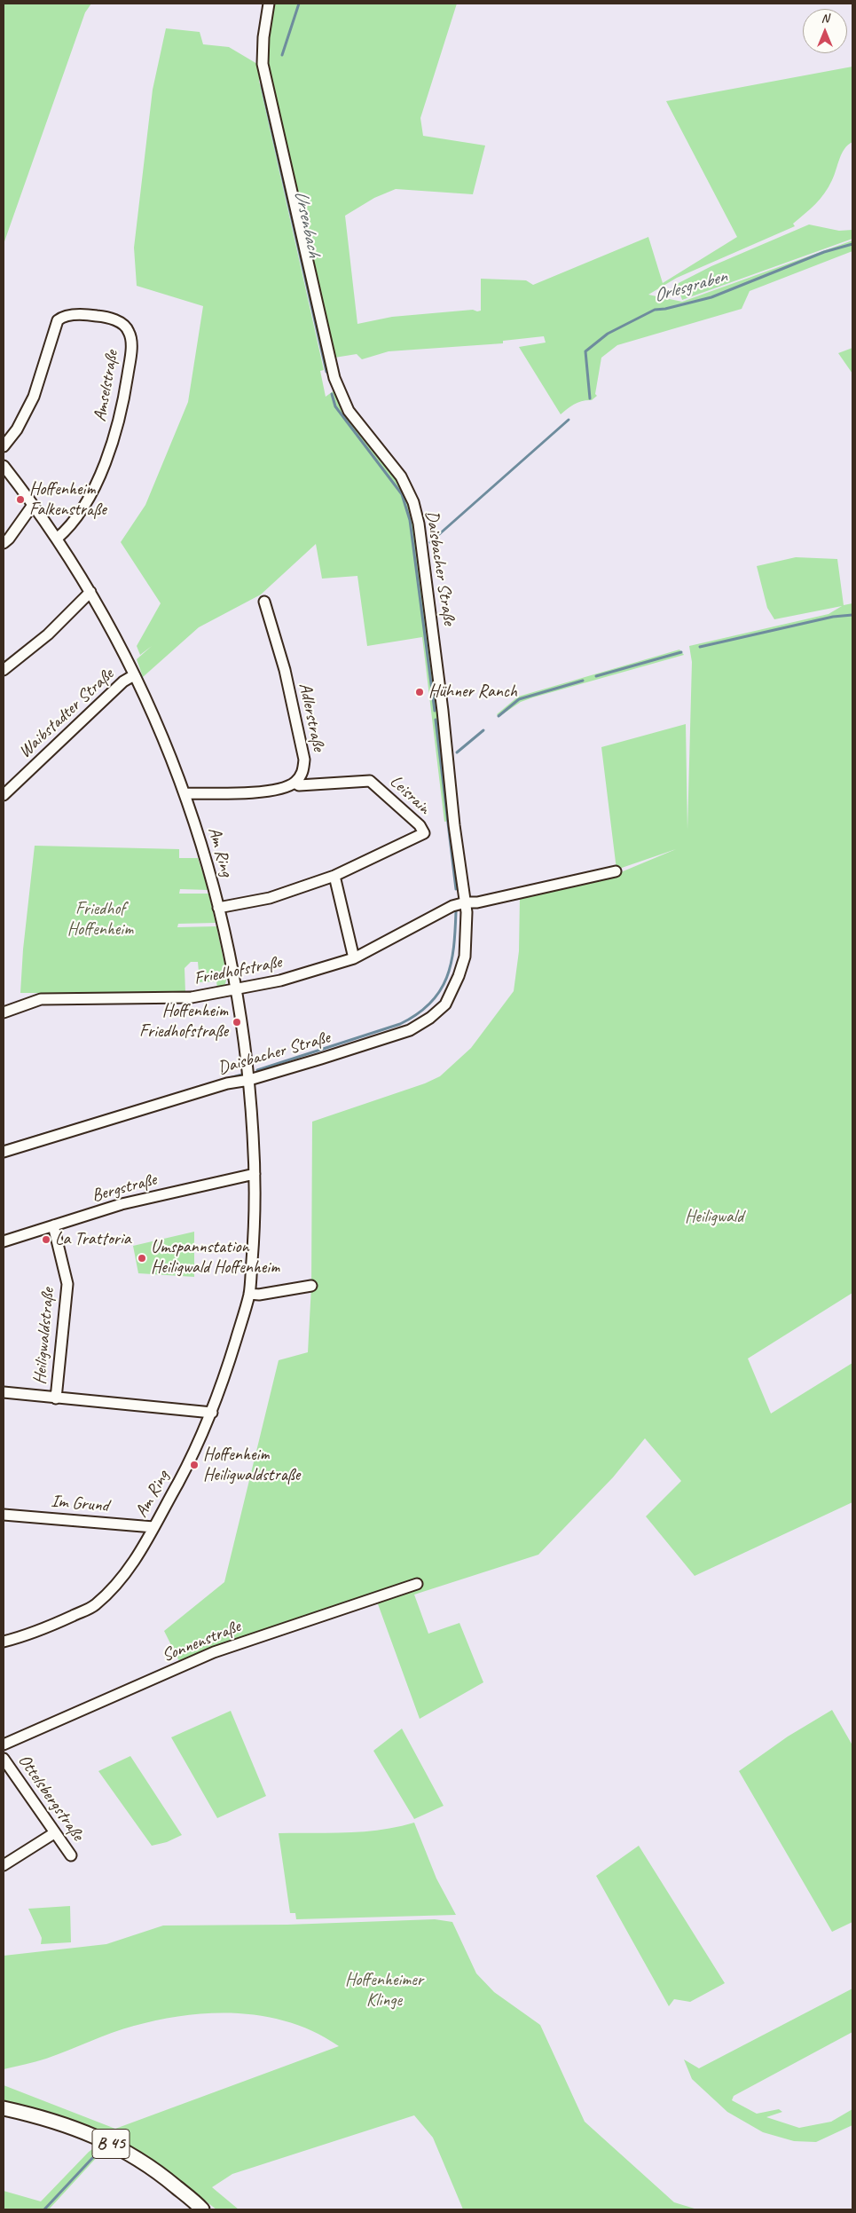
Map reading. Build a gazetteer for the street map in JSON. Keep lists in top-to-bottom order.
{
  "streets": {
    "main road": ["B 45"],
    "street": [
      "Amselstraße",
      "Daisbacher Straße",
      "Waibstadter Straße",
      "Adlerstraße",
      "Leisrain",
      "Am Ring",
      "Friedhofstraße",
      "Bergstraße",
      "Heiligwaldstraße",
      "Im Grund",
      "Sonnenstraße",
      "Ottelsbergstraße"
    ]
  },
  "crossings": [
    ["Amselstraße", "Am Ring"],
    ["Daisbacher Straße", "Am Ring"],
    ["Daisbacher Straße", "Friedhofstraße"],
    ["Waibstadter Straße", "Am Ring"],
    ["Adlerstraße", "Leisrain"],
    ["Am Ring", "Friedhofstraße"],
    ["Am Ring", "Bergstraße"],
    ["Am Ring", "Heiligwaldstraße"],
    ["Am Ring", "Im Grund"],
    ["Bergstraße", "Heiligwaldstraße"]
  ],
  "water": ["Ursenbach", "Orlesgraben"],
  "parks": ["Friedhof Hoffenheim", "Heiligwald", "Hoffenheimer Klinge"],
  "places": [
    "Hoffenheim Falkenstraße",
    "Hühner Ranch",
    "Hoffenheim Friedhofstraße",
    "La Trattoria",
    "Umspannstation Heiligwald Hoffenheim",
    "Hoffenheim Heiligwaldstraße"
  ],
  "north": "top"
}
